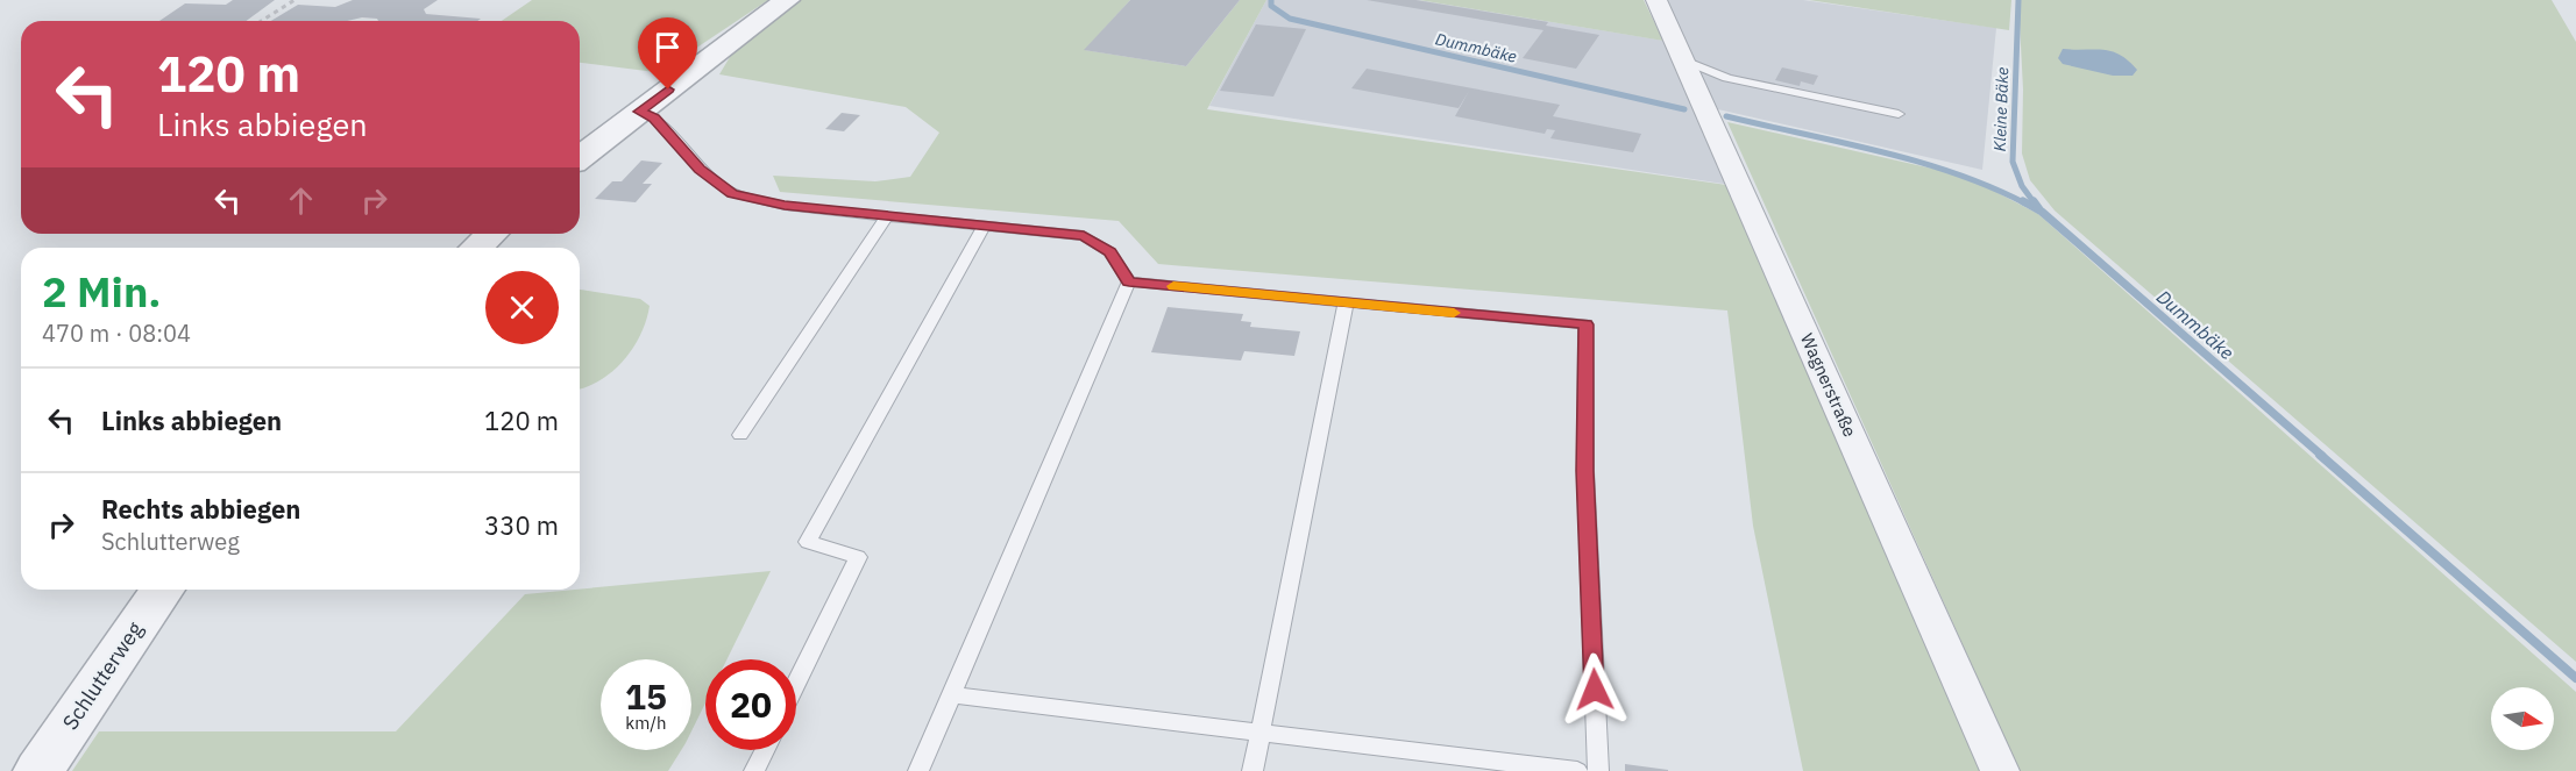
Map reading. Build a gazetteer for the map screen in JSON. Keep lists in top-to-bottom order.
{
  "streets": {
    "street": ["Wagnerstraße", "Schlutterweg"]
  },
  "water": ["Dummbäke", "Kleine Bäke"],
  "north": "right",
  "page": {
    "turn": ["120 m", "Links abbiegen"],
    "heading": ["2 Min.", "470 m · 08:04"],
    "list": [
      {
        "name": "Links abbiegen",
        "value": "120 m"
      },
      {
        "name": "Rechts abbiegen",
        "note": "Schlutterweg",
        "value": "330 m"
      }
    ],
    "speed": "15 km/h",
    "limit": "20"
  }
}
